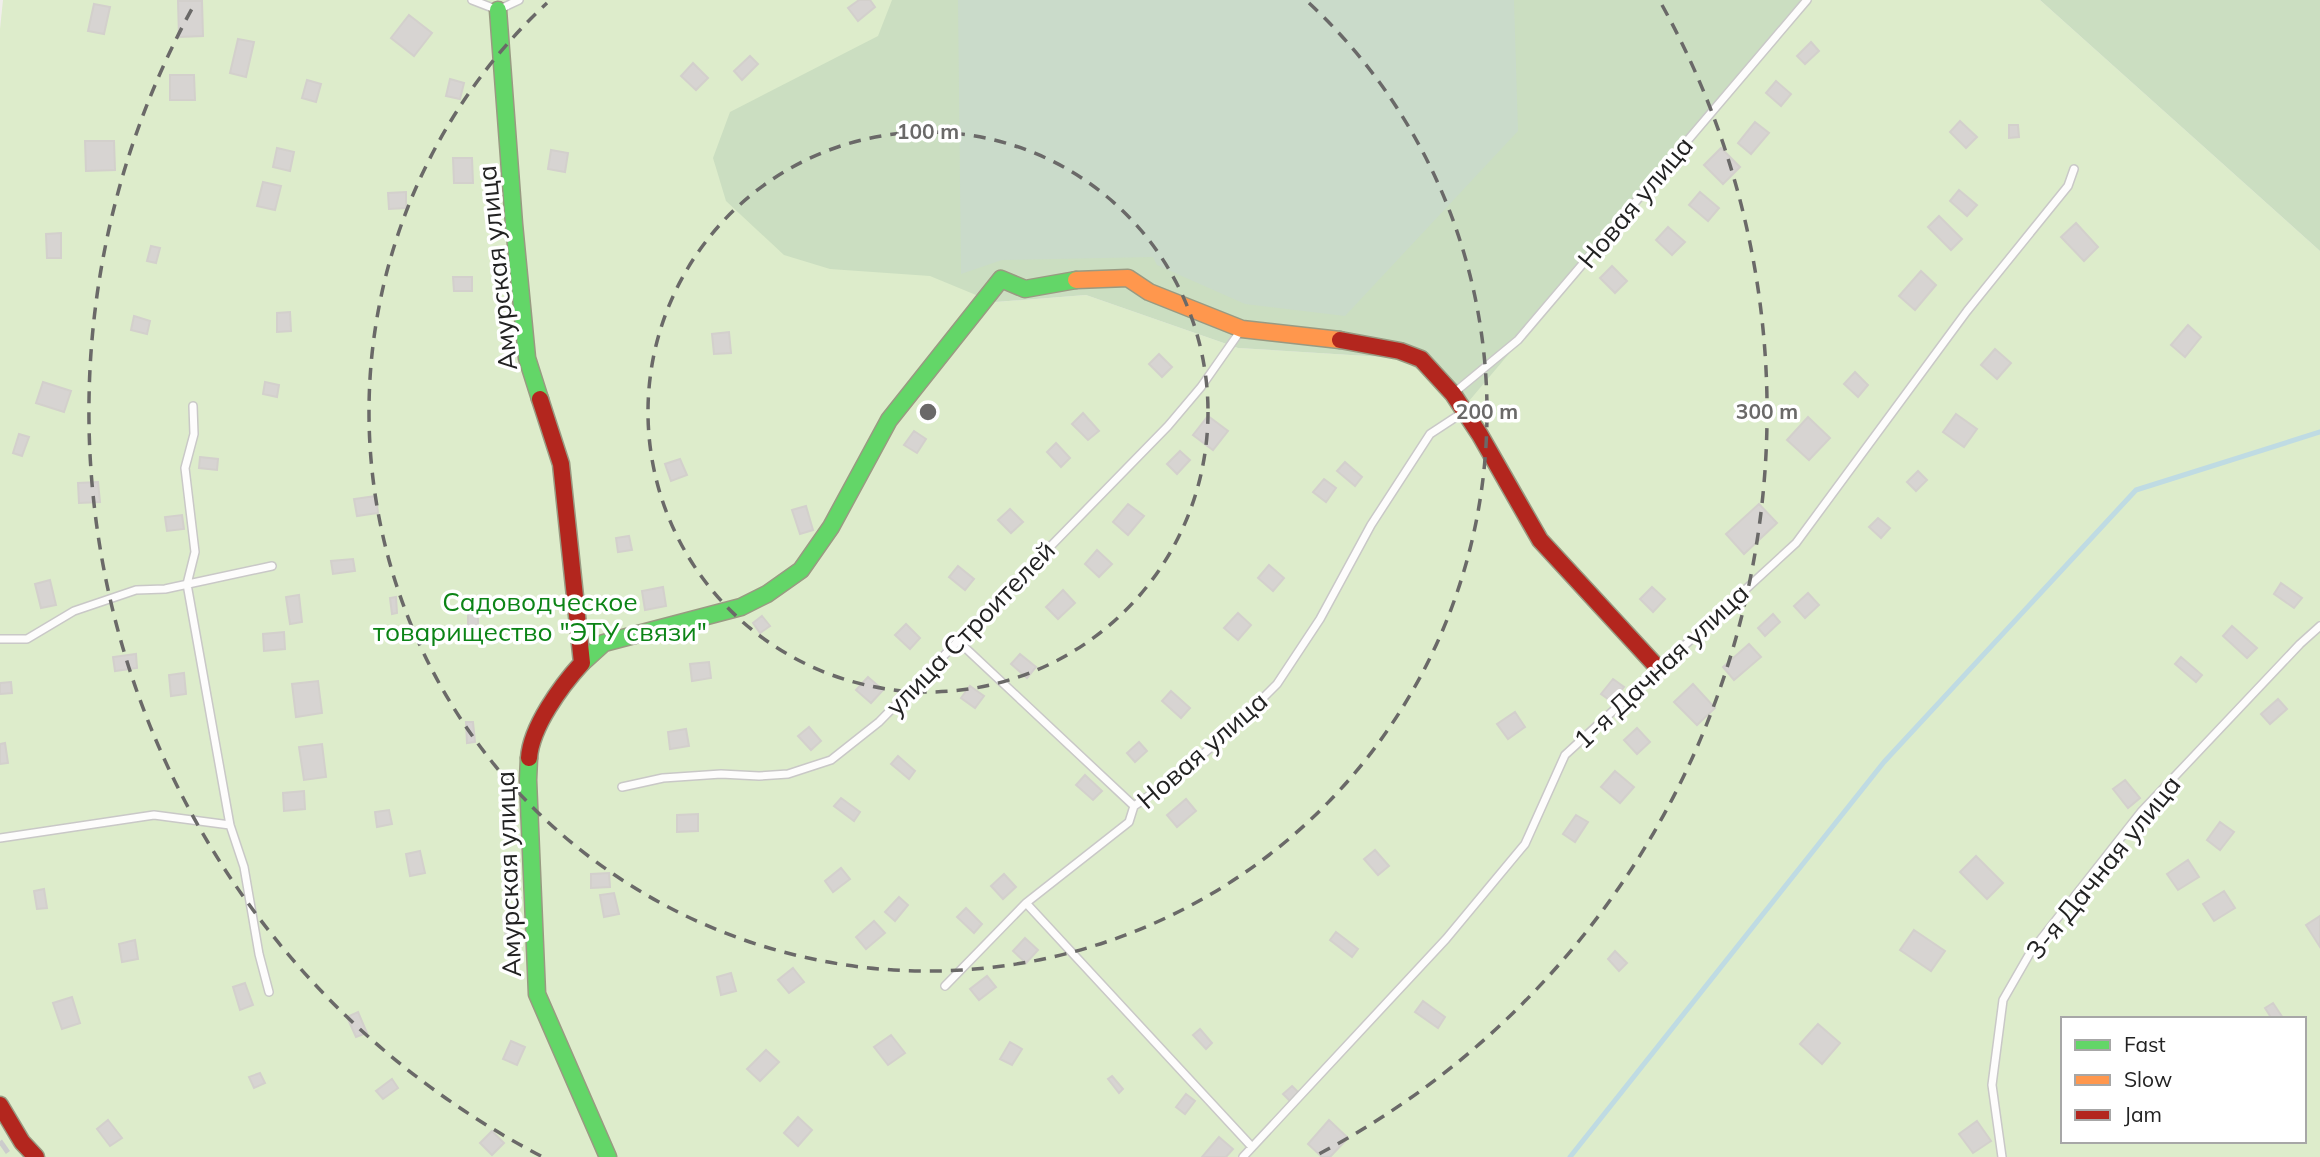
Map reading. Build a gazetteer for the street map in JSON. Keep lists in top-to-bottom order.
{
  "streets": {
    "street": ["Амурская улица"],
    "lane": [
      "Новая улица",
      "улица Строителей",
      "1-я Дачная улица",
      "3-я Дачная улица"
    ]
  },
  "parks": ["Садоводческое товарищество \"ЭТУ связи\""],
  "legend": ["Fast", "Slow", "Jam"],
  "rings": ["100 m", "200 m", "300 m"]
}
